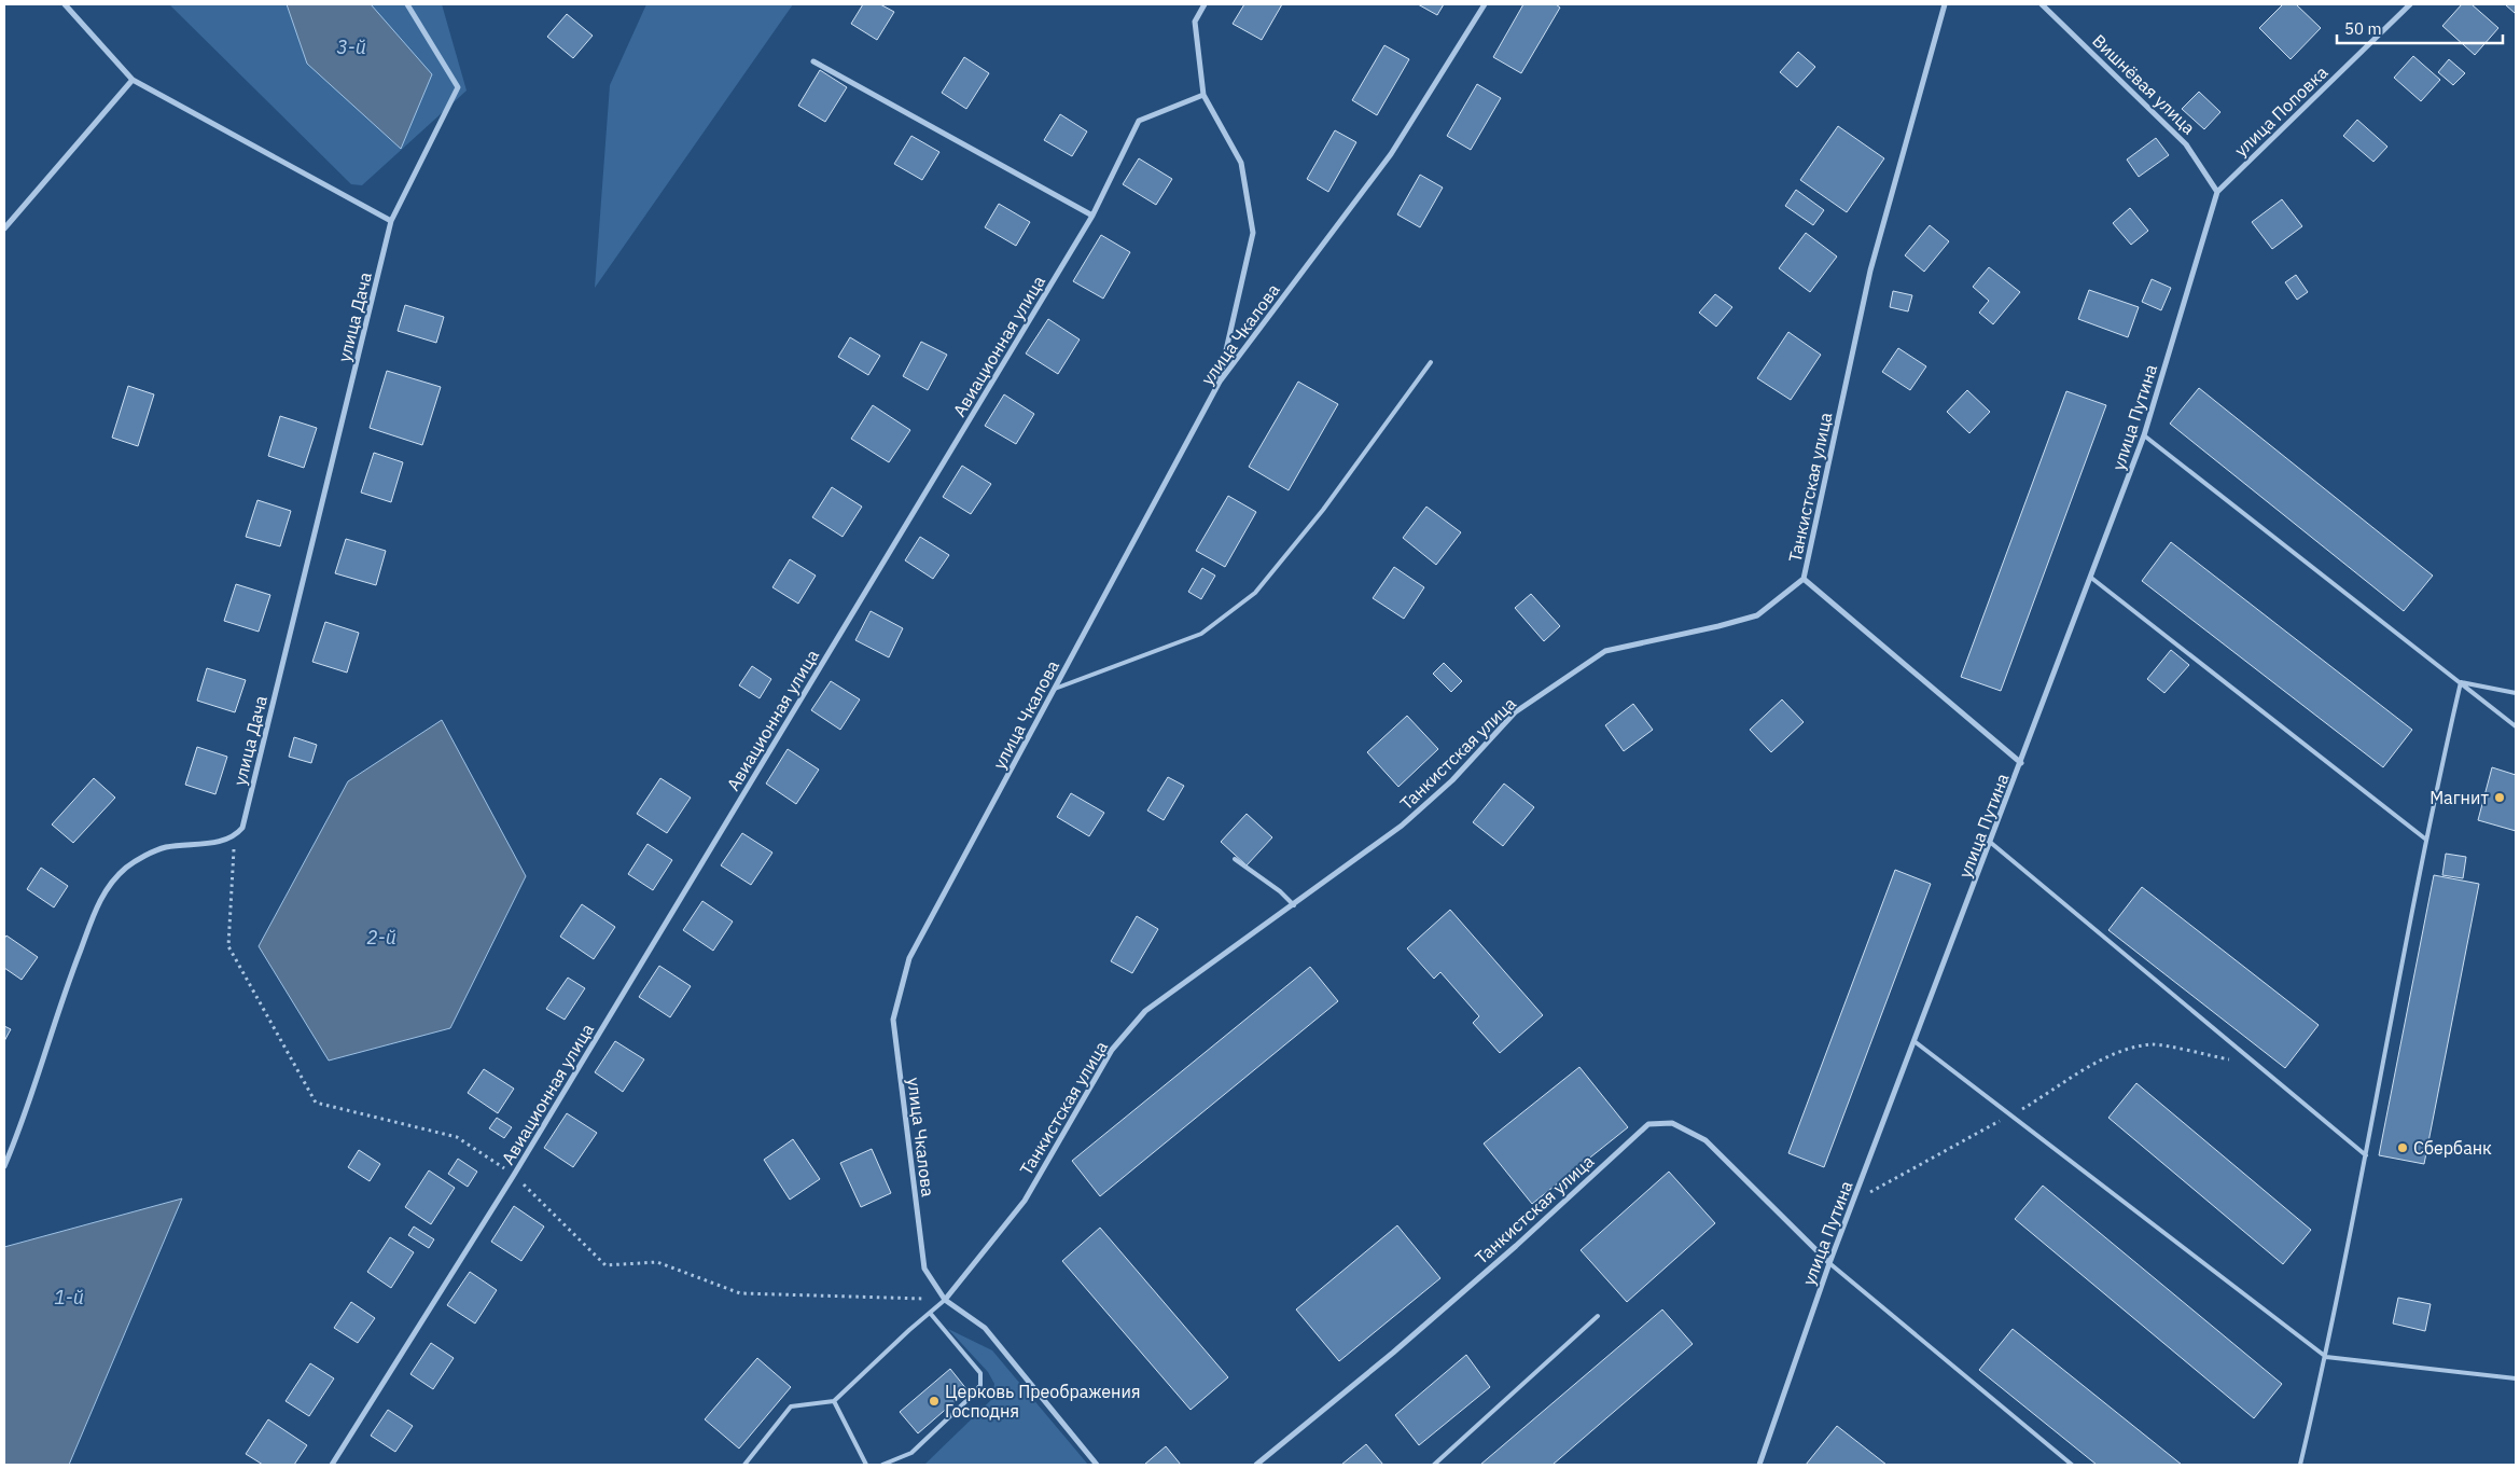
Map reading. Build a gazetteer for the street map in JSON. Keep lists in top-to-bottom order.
{
  "streets": {
    "street": [
      "Вишнёвая улица",
      "улица Поповка",
      "улица Дача",
      "улица Чкалова",
      "Авиационная улица",
      "улица Путина",
      "Танкистская улица"
    ]
  },
  "crossings": [
    ["Вишнёвая улица", "улица Поповка"],
    ["Вишнёвая улица", "улица Путина"],
    ["улица Поповка", "улица Путина"],
    ["улица Чкалова", "Танкистская улица"],
    ["улица Путина", "Танкистская улица"]
  ],
  "water": ["3-й", "2-й", "1-й"],
  "places": ["Магнит", "Сбербанк", "Церковь Преображения Господня"],
  "scale_bar": "50 m"
}
